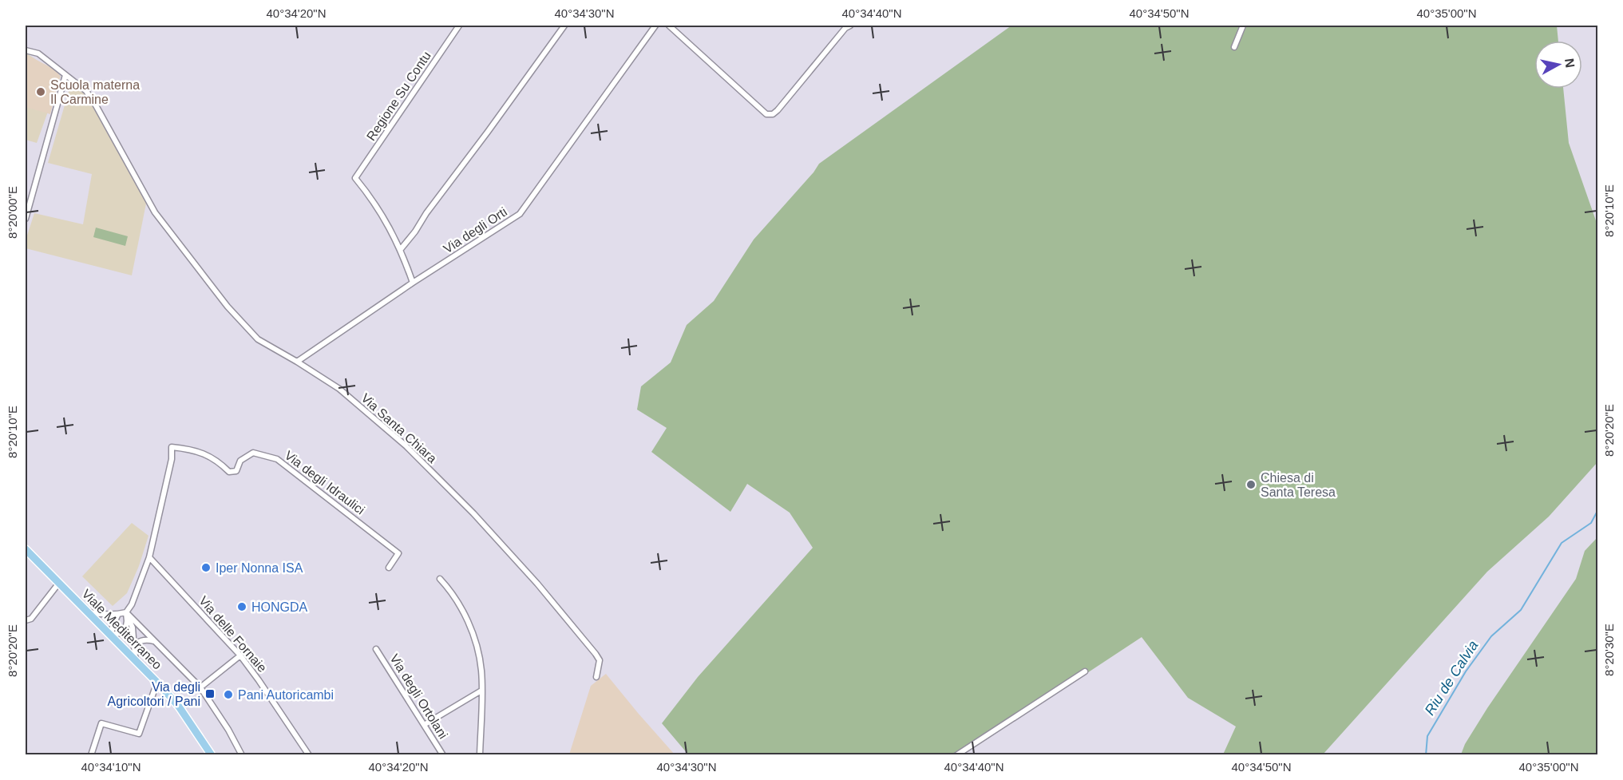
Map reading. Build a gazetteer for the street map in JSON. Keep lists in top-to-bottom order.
{
  "streets": {
    "main road": ["Viale Mediterraneo"],
    "street": [
      "Regione Su Contu",
      "Via degli Orti",
      "Via Santa Chiara",
      "Via degli Idraulici",
      "Via delle Fornaie",
      "Via degli Ortolani"
    ]
  },
  "crossings": [
    ["Via degli Orti", "Via Santa Chiara"],
    ["Via degli Idraulici", "Via delle Fornaie"]
  ],
  "water": ["Riu de Calvia"],
  "places": {
    "other": [
      "Scuola materna Il Carmine",
      "Chiesa di Santa Teresa",
      "Iper Nonna ISA",
      "HONGDA",
      "Pani Autoricambi"
    ],
    "transit": ["Via degli Agricoltori / Pani"]
  },
  "north": "right",
  "coordinates": [
    "40°34'20\"N",
    "40°34'30\"N",
    "40°34'40\"N",
    "40°34'50\"N",
    "40°35'00\"N",
    "8°20'10\"E",
    "8°20'00\"E",
    "8°20'20\"E",
    "8°20'30\"E",
    "40°34'10\"N"
  ]
}
